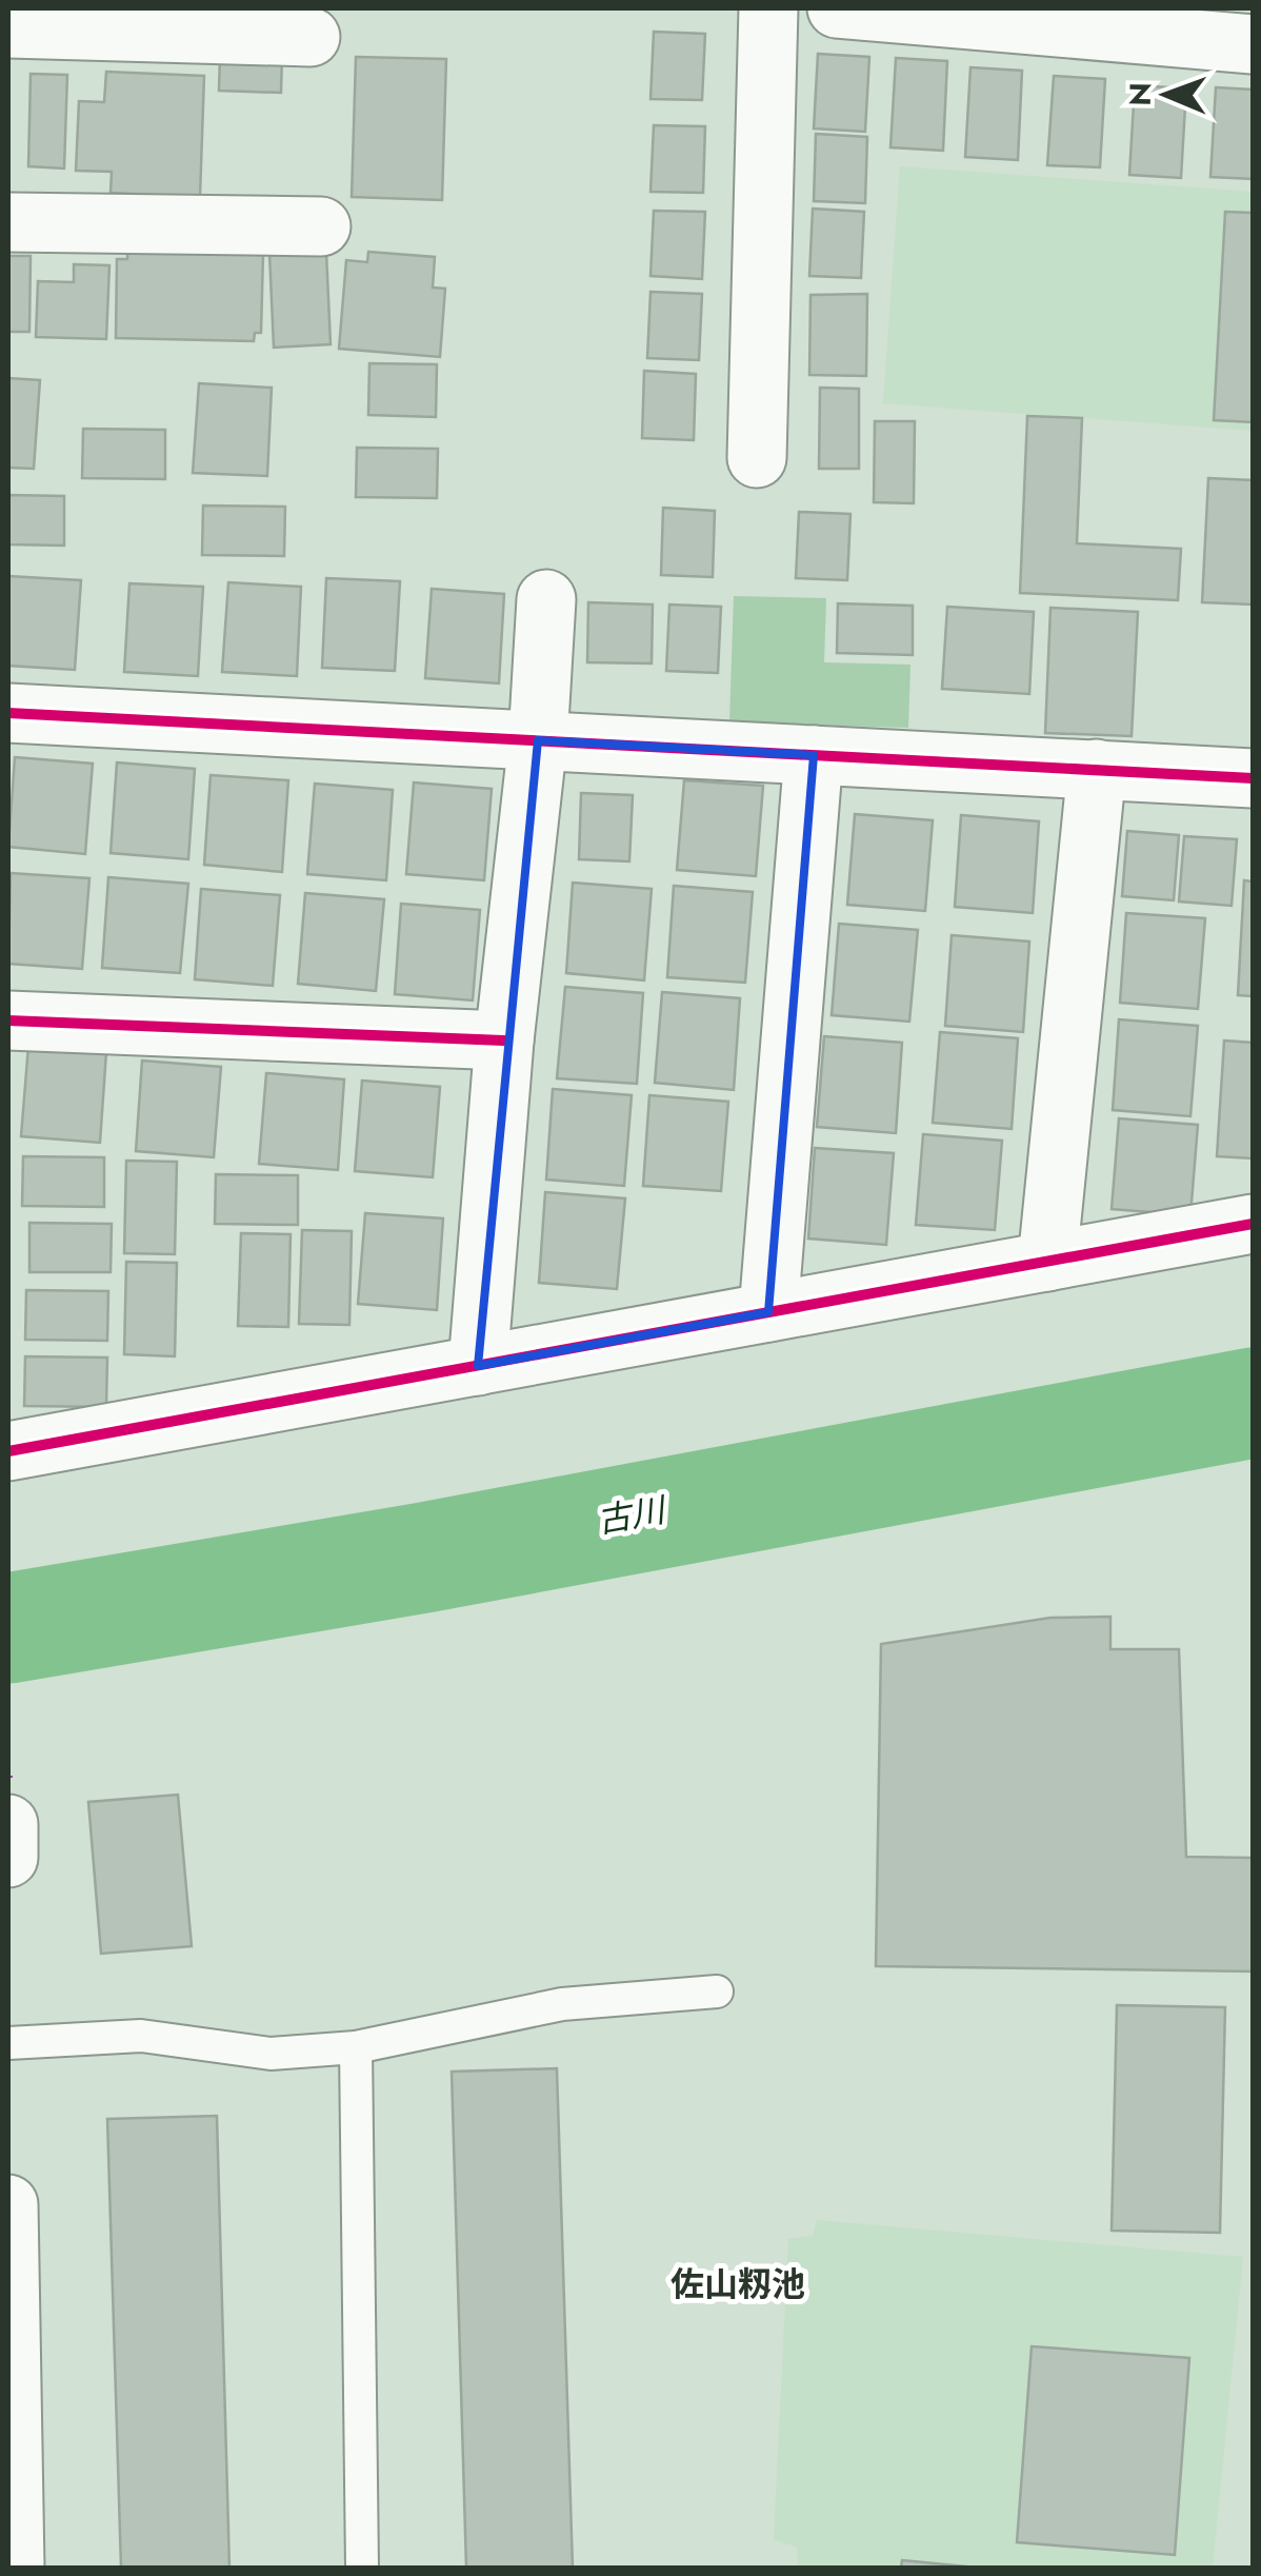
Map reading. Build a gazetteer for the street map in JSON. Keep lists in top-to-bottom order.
{
  "districts": ["佐山籾池"],
  "water": ["古川"],
  "north": "left"
}
